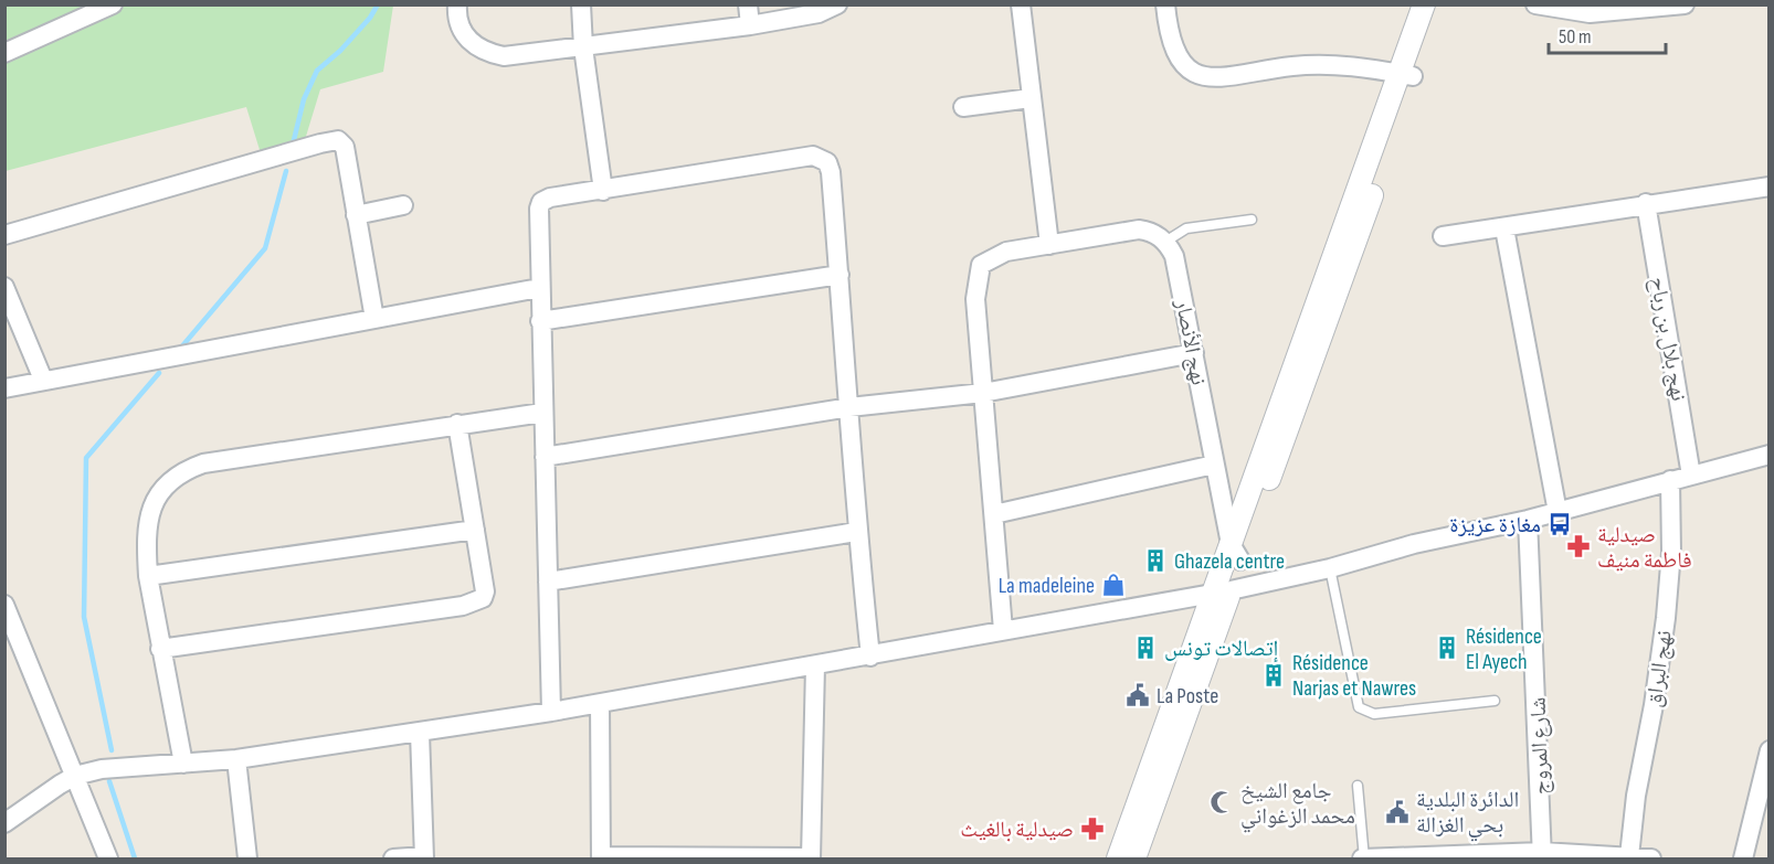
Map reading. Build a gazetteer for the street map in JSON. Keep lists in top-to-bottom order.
{
  "streets": {
    "street": [
      "نهج بلال بن رباح",
      "نهج الأنصار",
      "نهج البراق",
      "شارع المروج"
    ]
  },
  "places": {
    "bus stop": ["مغازة عزيزة"],
    "pharmacy": ["صيدلية فاطمة منيف", "صيدلية بالغيث"],
    "building": [
      "Ghazela centre",
      "إتصالات تونس",
      "Résidence El Ayech",
      "Résidence Narjas et Nawres"
    ],
    "shop": ["La madeleine"],
    "public building": ["La Poste", "الدائرة البلدية بحي الغزالة"],
    "mosque": ["جامع الشيخ محمد الزغواني"]
  },
  "scale_bar": "50 m"
}
